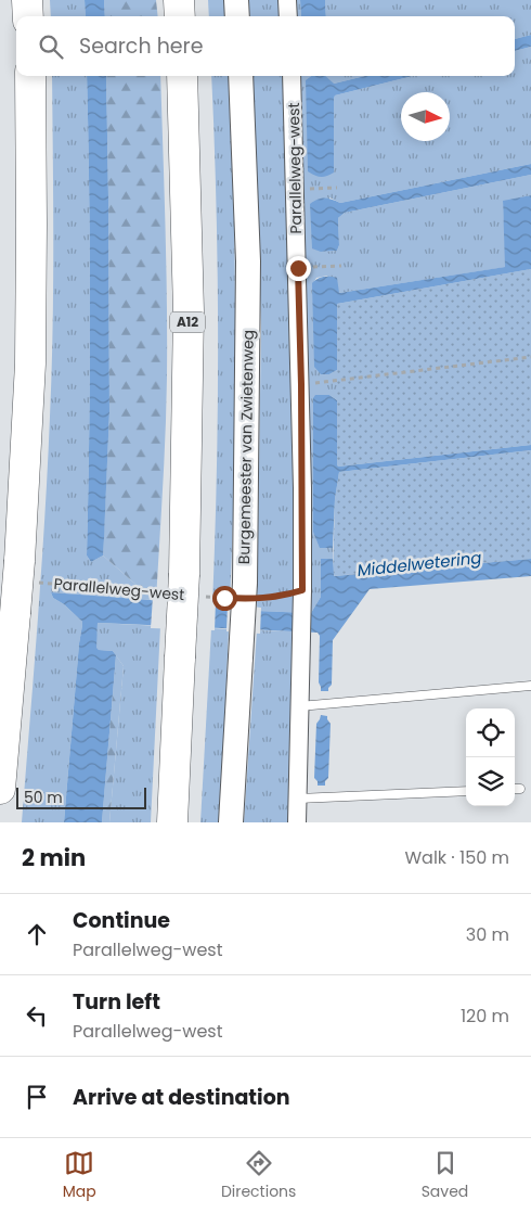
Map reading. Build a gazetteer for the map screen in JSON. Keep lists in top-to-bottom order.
{
  "streets": {
    "highway": ["A12"],
    "main road": ["Burgemeester van Zwietenweg"],
    "street": ["Parallelweg-west"]
  },
  "crossings": [
    ["Parallelweg-west", "A12"]
  ],
  "water": ["Middelwetering"],
  "scale_bar": "50 m",
  "north": "right",
  "page": {
    "search": "Search here",
    "scale": "50 m",
    "heading": ["2 min", "Walk · 150 m"],
    "list": [
      ["Continue", "Parallelweg-west", "30 m"],
      ["Turn left", "Parallelweg-west", "120 m"],
      "Arrive at destination"
    ],
    "nav": ["Map", "Directions", "Saved"]
  }
}
